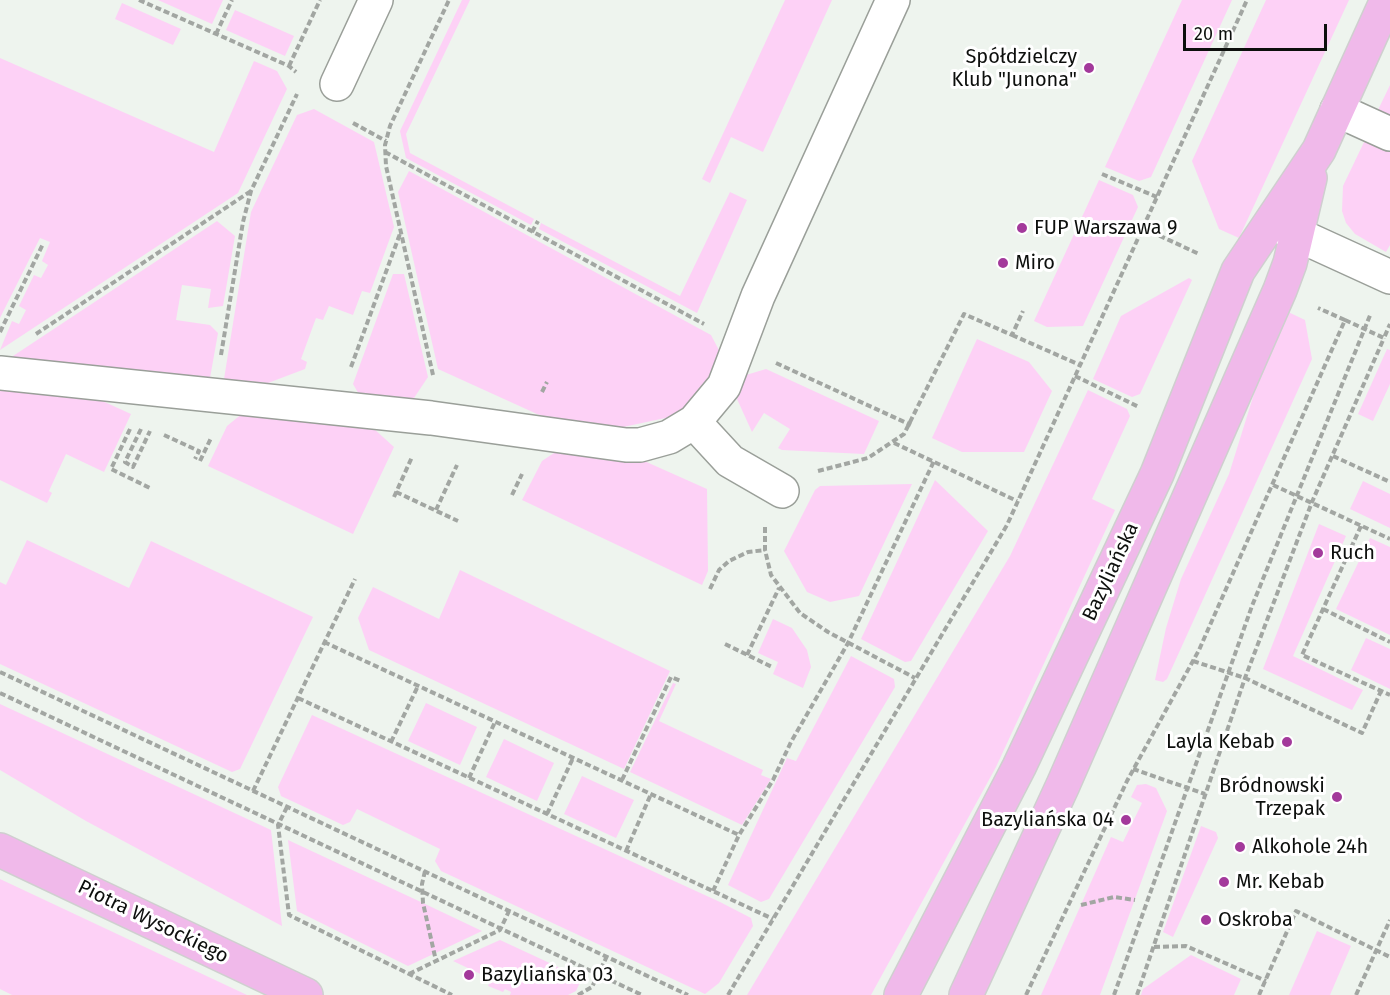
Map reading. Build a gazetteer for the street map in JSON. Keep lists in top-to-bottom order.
{
  "streets": {
    "main road": ["Bazyliańska", "Piotra Wysockiego"]
  },
  "places": [
    "Spółdzielczy Klub \"Junona\"",
    "FUP Warszawa 9",
    "Miro",
    "Ruch",
    "Layla Kebab",
    "Bródnowski Trzepak",
    "Bazyliańska 04",
    "Alkohole 24h",
    "Mr. Kebab",
    "Oskroba",
    "Bazyliańska 03"
  ],
  "scale_bar": "20 m"
}
